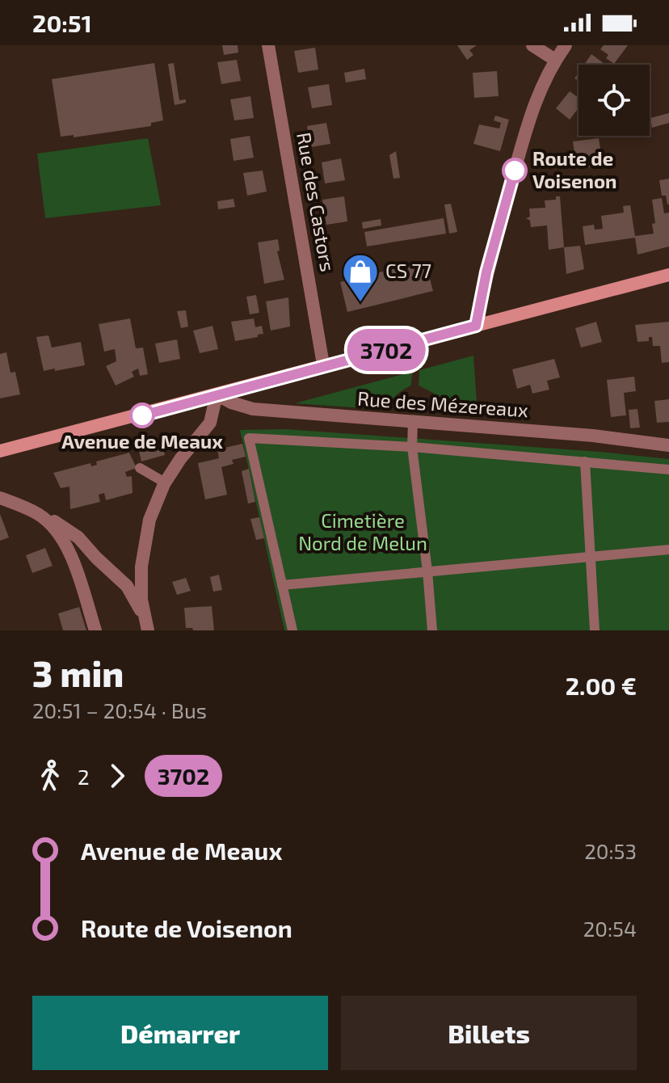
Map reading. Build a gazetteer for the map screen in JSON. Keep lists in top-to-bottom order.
{
  "streets": {
    "street": ["Rue des Castors", "Rue des Mézereaux"]
  },
  "parks": ["Cimetière Nord de Melun"],
  "places": {
    "other": ["Route de Voisenon", "Avenue de Meaux"],
    "shop": ["CS 77"]
  },
  "lines": ["bus line 3702"],
  "page": {
    "status": "20:51",
    "on_map": "3702",
    "heading": ["3 min", "20:51 – 20:54 · Bus", "2.00 €"],
    "legs": ["2", "3702"],
    "list": [
      {
        "name": "Avenue de Meaux",
        "value": "20:53"
      },
      {
        "name": "Route de Voisenon",
        "value": "20:54"
      }
    ],
    "buttons": ["Démarrer", "Billets"]
  }
}
